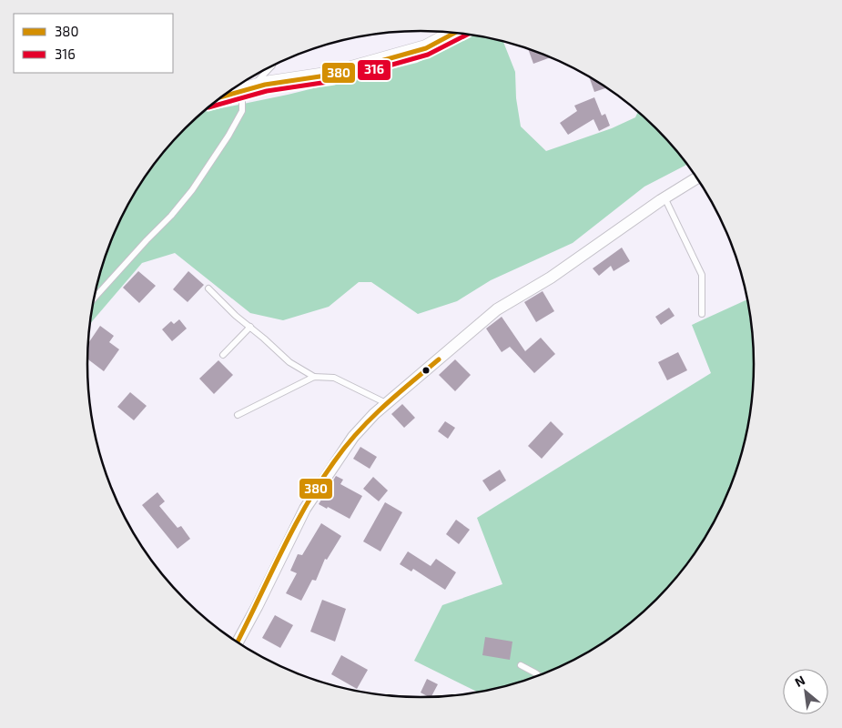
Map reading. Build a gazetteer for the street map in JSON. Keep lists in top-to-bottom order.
{
  "lines": ["transit line 380", "transit line 316"],
  "legend": ["380", "316"],
  "north": "top left"
}
